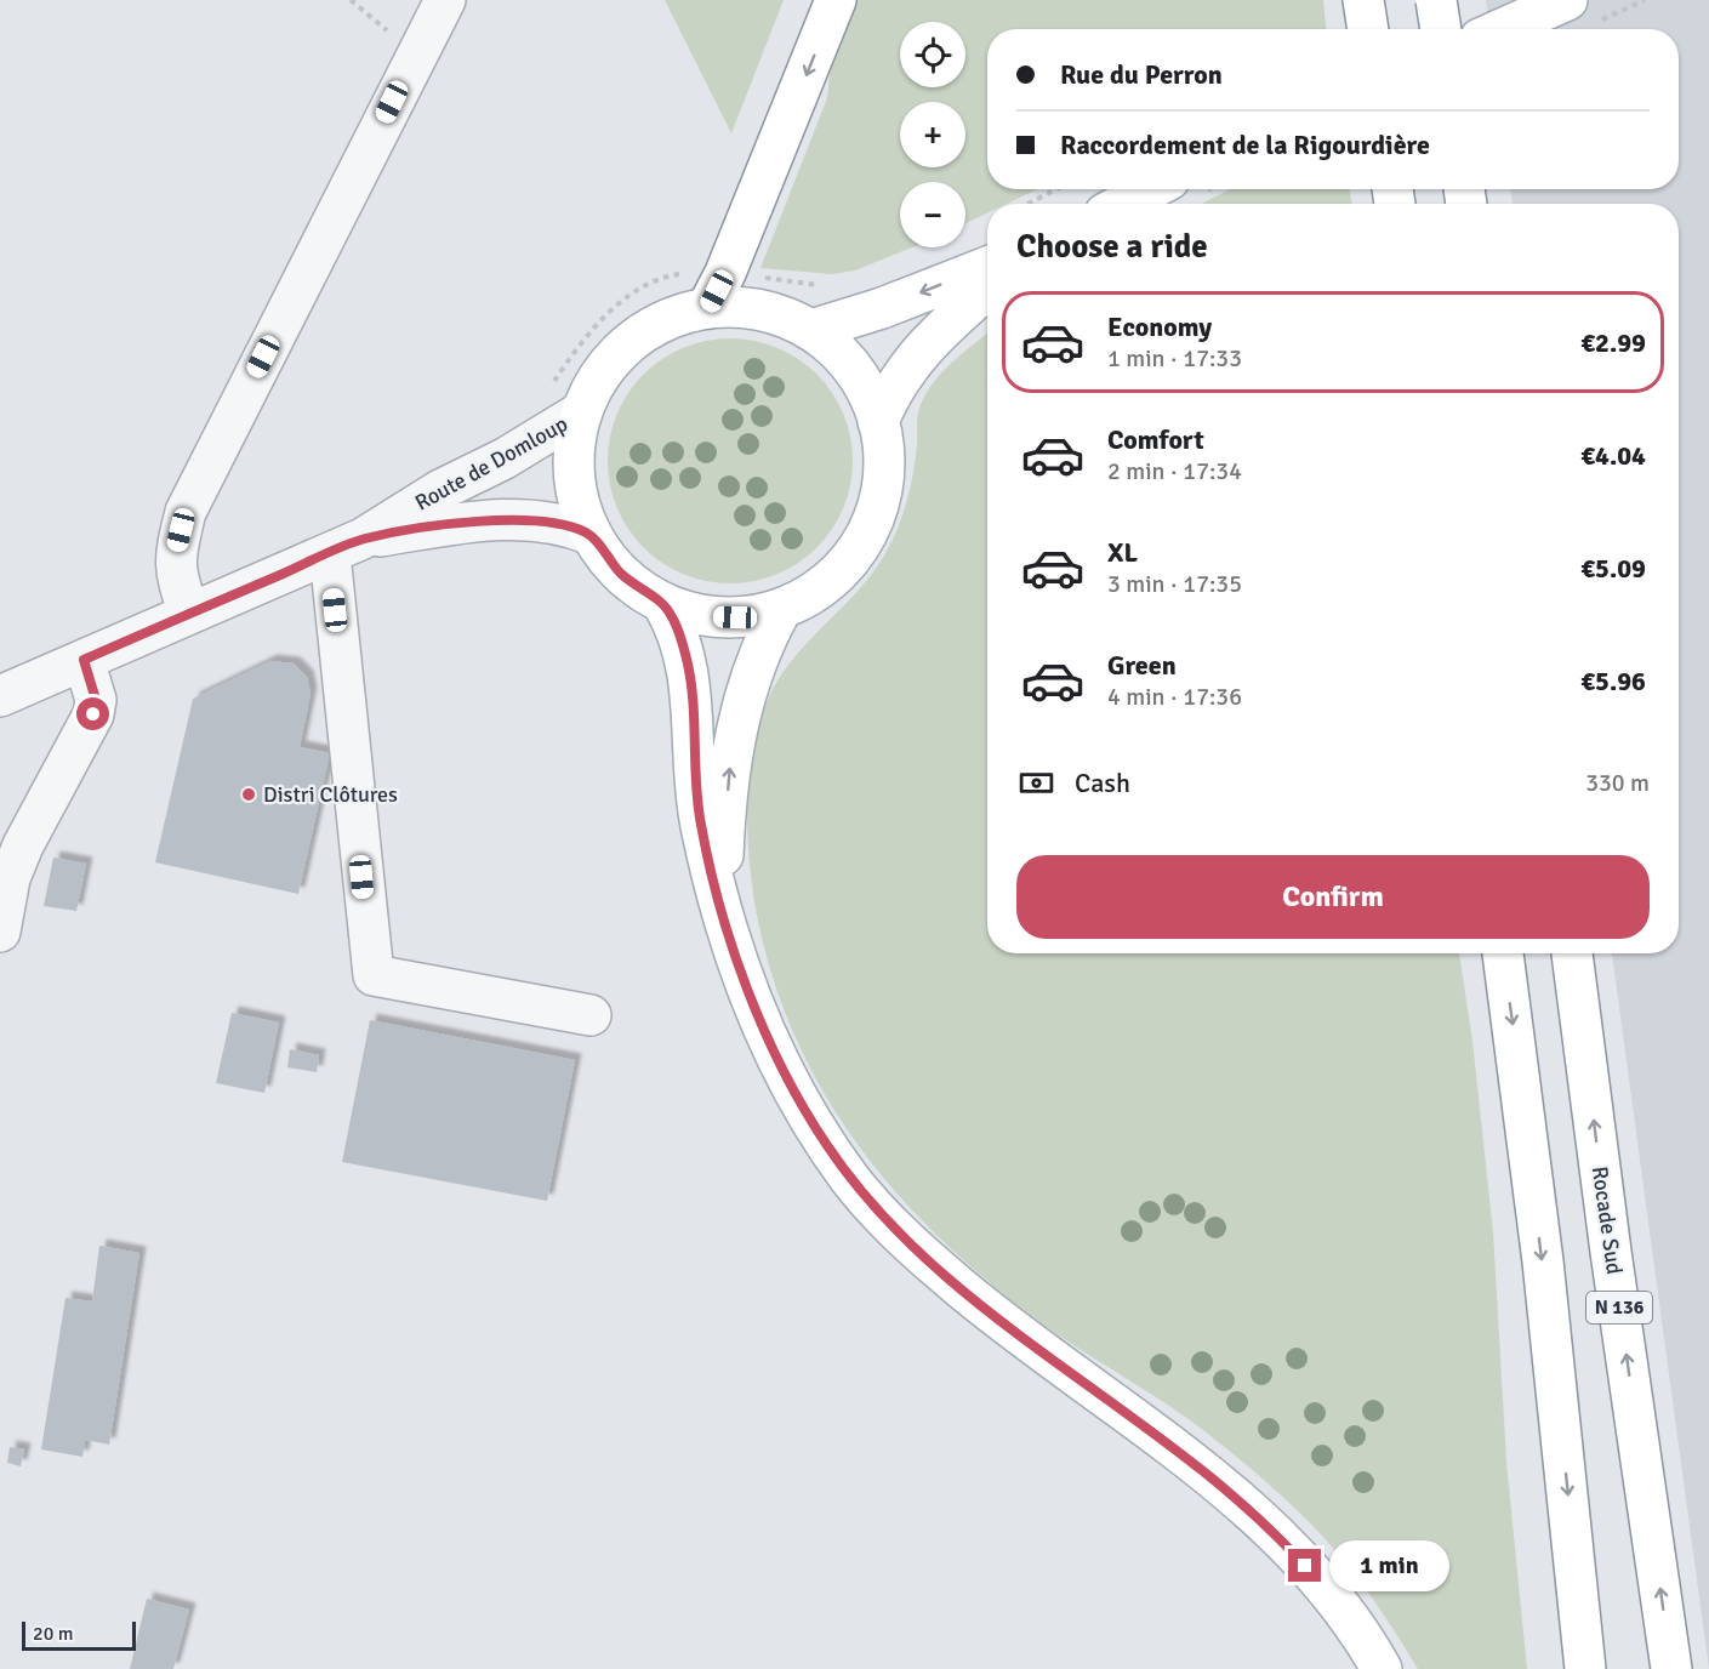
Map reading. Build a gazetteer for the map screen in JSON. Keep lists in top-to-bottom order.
{
  "streets": {
    "main road": ["Rocade Sud", "N 136"],
    "street": ["Route de Domloup"]
  },
  "places": ["Distri Clôtures"],
  "scale_bar": "20 m",
  "page": {
    "map_buttons": ["+", "−"],
    "banner": ["Rue du Perron", "Raccordement de la Rigourdière"],
    "heading": "Choose a ride",
    "list": [
      {
        "name": "Economy",
        "note": "1 min · 17:33",
        "value": "€2.99"
      },
      {
        "name": "Comfort",
        "note": "2 min · 17:34",
        "value": "€4.04"
      },
      {
        "name": "XL",
        "note": "3 min · 17:35",
        "value": "€5.09"
      },
      {
        "name": "Green",
        "note": "4 min · 17:36",
        "value": "€5.96"
      }
    ],
    "pay": ["Cash", "330 m"],
    "buttons": "Confirm",
    "bubble": "1 min",
    "scale": "20 m"
  }
}
